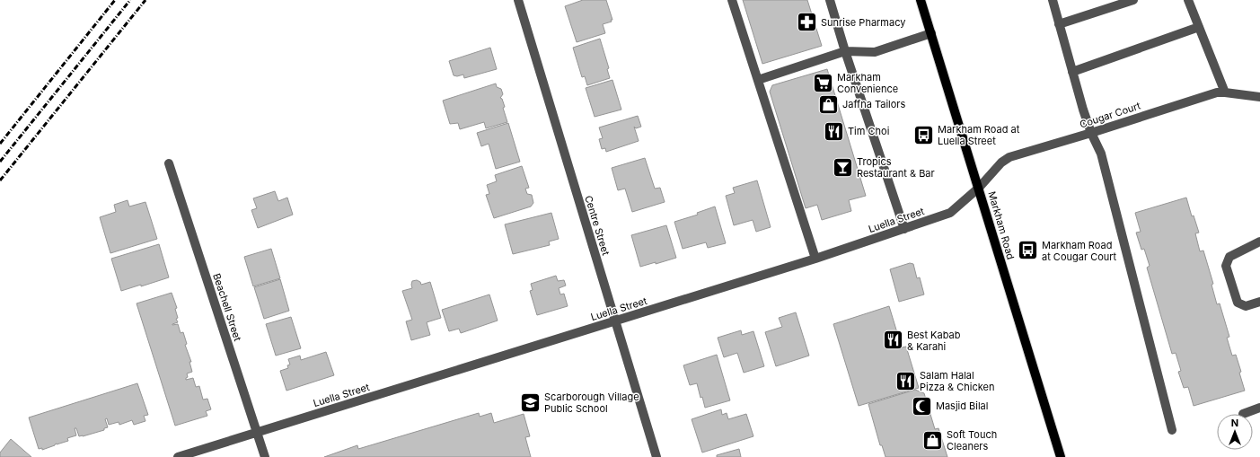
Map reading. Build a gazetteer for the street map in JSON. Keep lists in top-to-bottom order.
{
  "streets": {
    "main road": ["Markham Road"],
    "street": [
      "Cougar Court",
      "Luella Street",
      "Centre Street",
      "Beachell Street"
    ]
  },
  "crossings": [
    ["Cougar Court", "Luella Street"],
    ["Cougar Court", "Markham Road"],
    ["Luella Street", "Centre Street"],
    ["Luella Street", "Markham Road"],
    ["Luella Street", "Beachell Street"]
  ],
  "places": {
    "pharmacy": ["Sunrise Pharmacy"],
    "supermarket": ["Markham Convenience"],
    "shop": ["Jaffna Tailors", "Soft Touch Cleaners"],
    "restaurant": ["Tim Choi", "Best Kabab & Karahi", "Salam Halal Pizza & Chicken"],
    "bus stop": ["Markham Road at Luella Street", "Markham Road at Cougar Court"],
    "bar": ["Tropics Restaurant & Bar"],
    "school or university": ["Scarborough Village Public School"],
    "mosque": ["Masjid Bilal"]
  },
  "north": "top"
}
